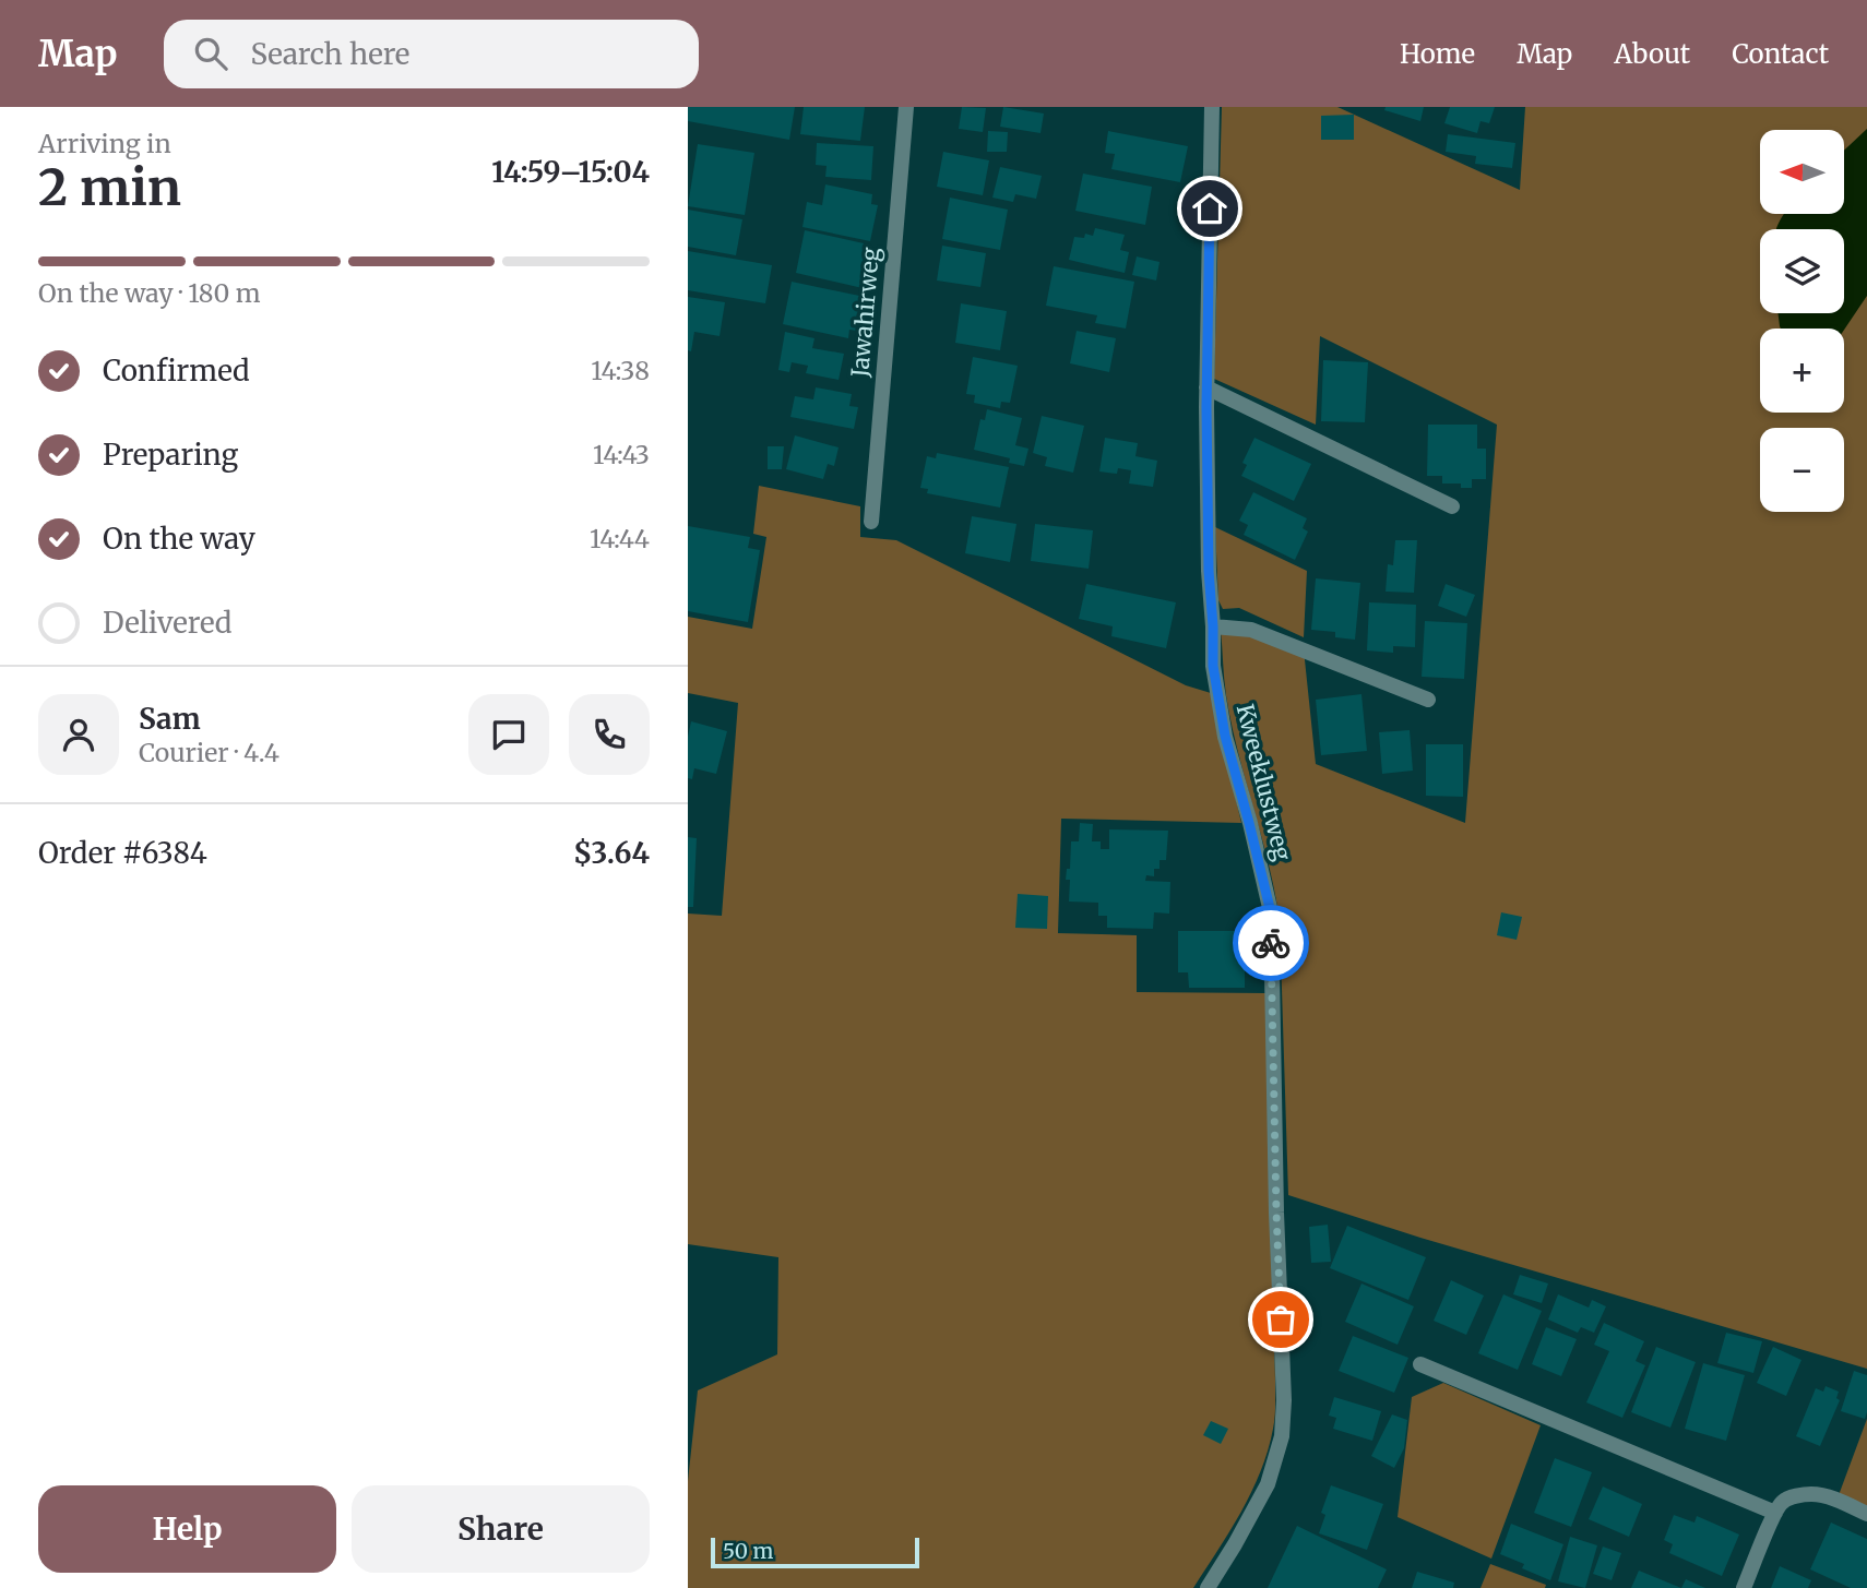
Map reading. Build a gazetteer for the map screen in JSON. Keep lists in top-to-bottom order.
{
  "streets": {
    "street": ["Jawahirweg", "Kweeklustweg"]
  },
  "scale_bar": "50 m",
  "north": "left",
  "page": {
    "header": "Map",
    "search": "Search here",
    "nav": [
      "Home",
      "Map",
      "About",
      "Contact"
    ],
    "heading": ["2 min", "Arriving in", "14:59–15:04"],
    "panel": [
      "Sam",
      "Courier · 4.4",
      "Order #6384",
      "$3.64"
    ],
    "map_buttons": ["+", "−"],
    "bar": "On the way · 180 m",
    "list": [
      ["Confirmed", "14:38"],
      ["Preparing", "14:43"],
      ["On the way", "14:44"],
      "Delivered"
    ],
    "buttons": ["Help", "Share"],
    "scale": "50 m"
  }
}
